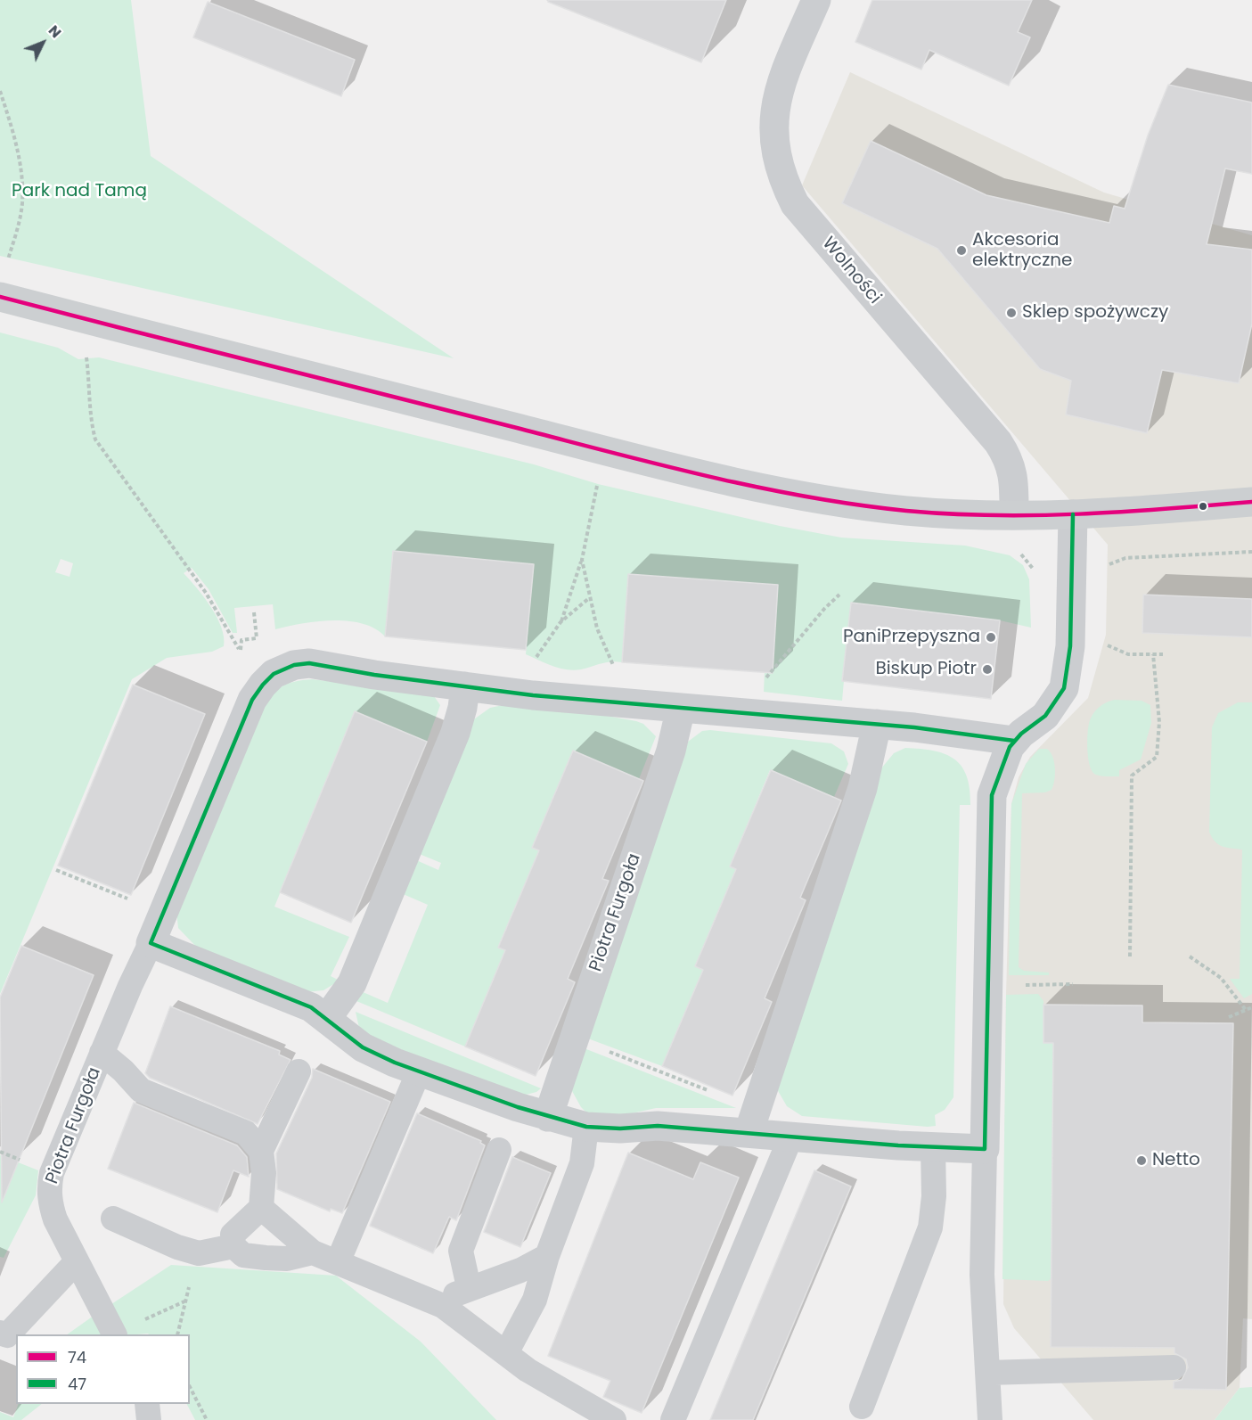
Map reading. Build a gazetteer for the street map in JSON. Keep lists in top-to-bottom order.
{
  "streets": {
    "street": ["Wolności", "Piotra Furgoła"]
  },
  "parks": ["Park nad Tamą"],
  "places": [
    "Akcesoria elektryczne",
    "Sklep spożywczy",
    "PaniPrzepyszna",
    "Biskup Piotr",
    "Netto"
  ],
  "lines": ["transit line 74", "transit line 47"],
  "legend": ["74", "47"],
  "north": "top right"
}
